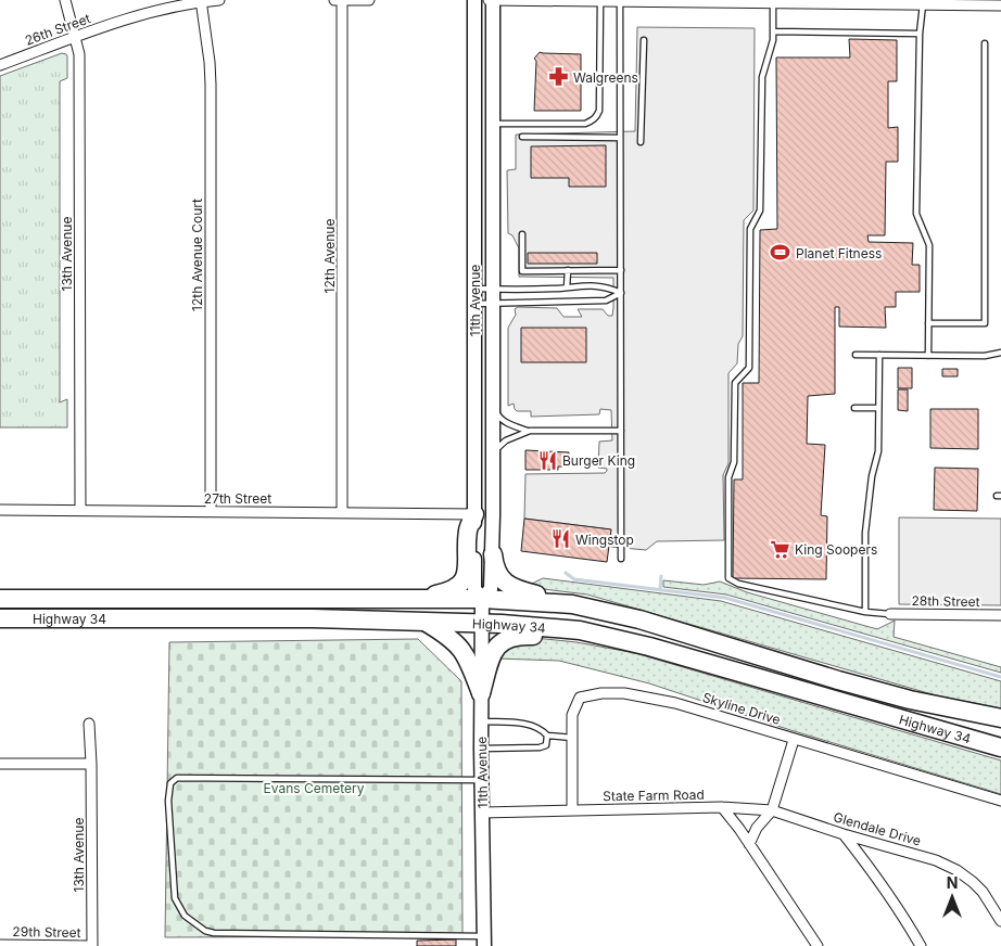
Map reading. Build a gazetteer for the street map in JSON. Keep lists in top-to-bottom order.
{
  "streets": {
    "highway": ["Highway 34"],
    "main road": ["11th Avenue"],
    "street": [
      "26th Street",
      "13th Avenue",
      "12th Avenue Court",
      "12th Avenue",
      "27th Street",
      "28th Street",
      "Skyline Drive",
      "State Farm Road",
      "Glendale Drive",
      "29th Street"
    ]
  },
  "crossings": [
    ["26th Street", "13th Avenue"],
    ["26th Street", "12th Avenue Court"],
    ["13th Avenue", "27th Street"],
    ["13th Avenue", "29th Street"],
    ["12th Avenue Court", "27th Street"],
    ["12th Avenue", "27th Street"],
    ["11th Avenue", "27th Street"],
    ["11th Avenue", "Highway 34"],
    ["11th Avenue", "State Farm Road"],
    ["Skyline Drive", "State Farm Road"],
    ["State Farm Road", "Glendale Drive"]
  ],
  "parks": ["Evans Cemetery"],
  "places": {
    "pharmacy": ["Walgreens"],
    "sports": ["Planet Fitness"],
    "restaurant": ["Burger King", "Wingstop"],
    "supermarket": ["King Soopers"]
  },
  "north": "top"
}
